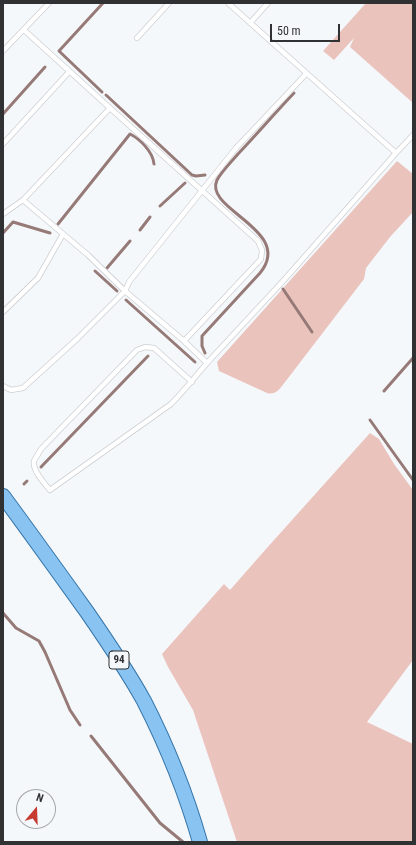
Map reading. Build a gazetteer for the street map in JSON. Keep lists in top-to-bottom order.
{
  "streets": {
    "main road": ["94"]
  },
  "scale_bar": "50 m",
  "north": "top"
}
